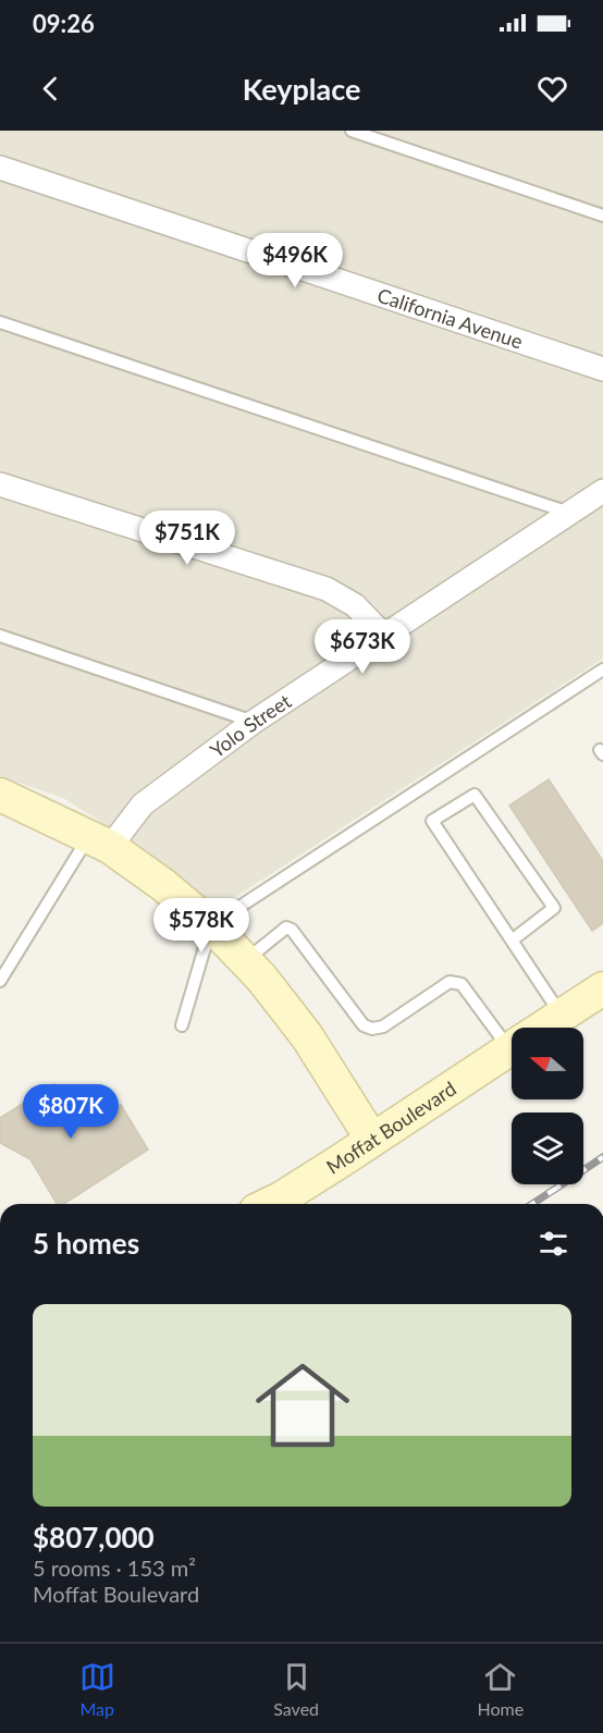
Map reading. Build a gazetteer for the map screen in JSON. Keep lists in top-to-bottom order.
{
  "streets": {
    "street": ["California Avenue", "Yolo Street", "Moffat Boulevard"]
  },
  "north": "left",
  "page": {
    "status": "09:26",
    "header": "Keyplace",
    "price": [
      "$496K",
      "$751K",
      "$673K",
      "$578K",
      "$807K"
    ],
    "heading": "5 homes",
    "list": [
      {
        "name": "$807,000",
        "note": "5 rooms · 153 m² · Moffat Boulevard"
      }
    ],
    "tabs": ["Map", "Saved", "Home"]
  }
}
